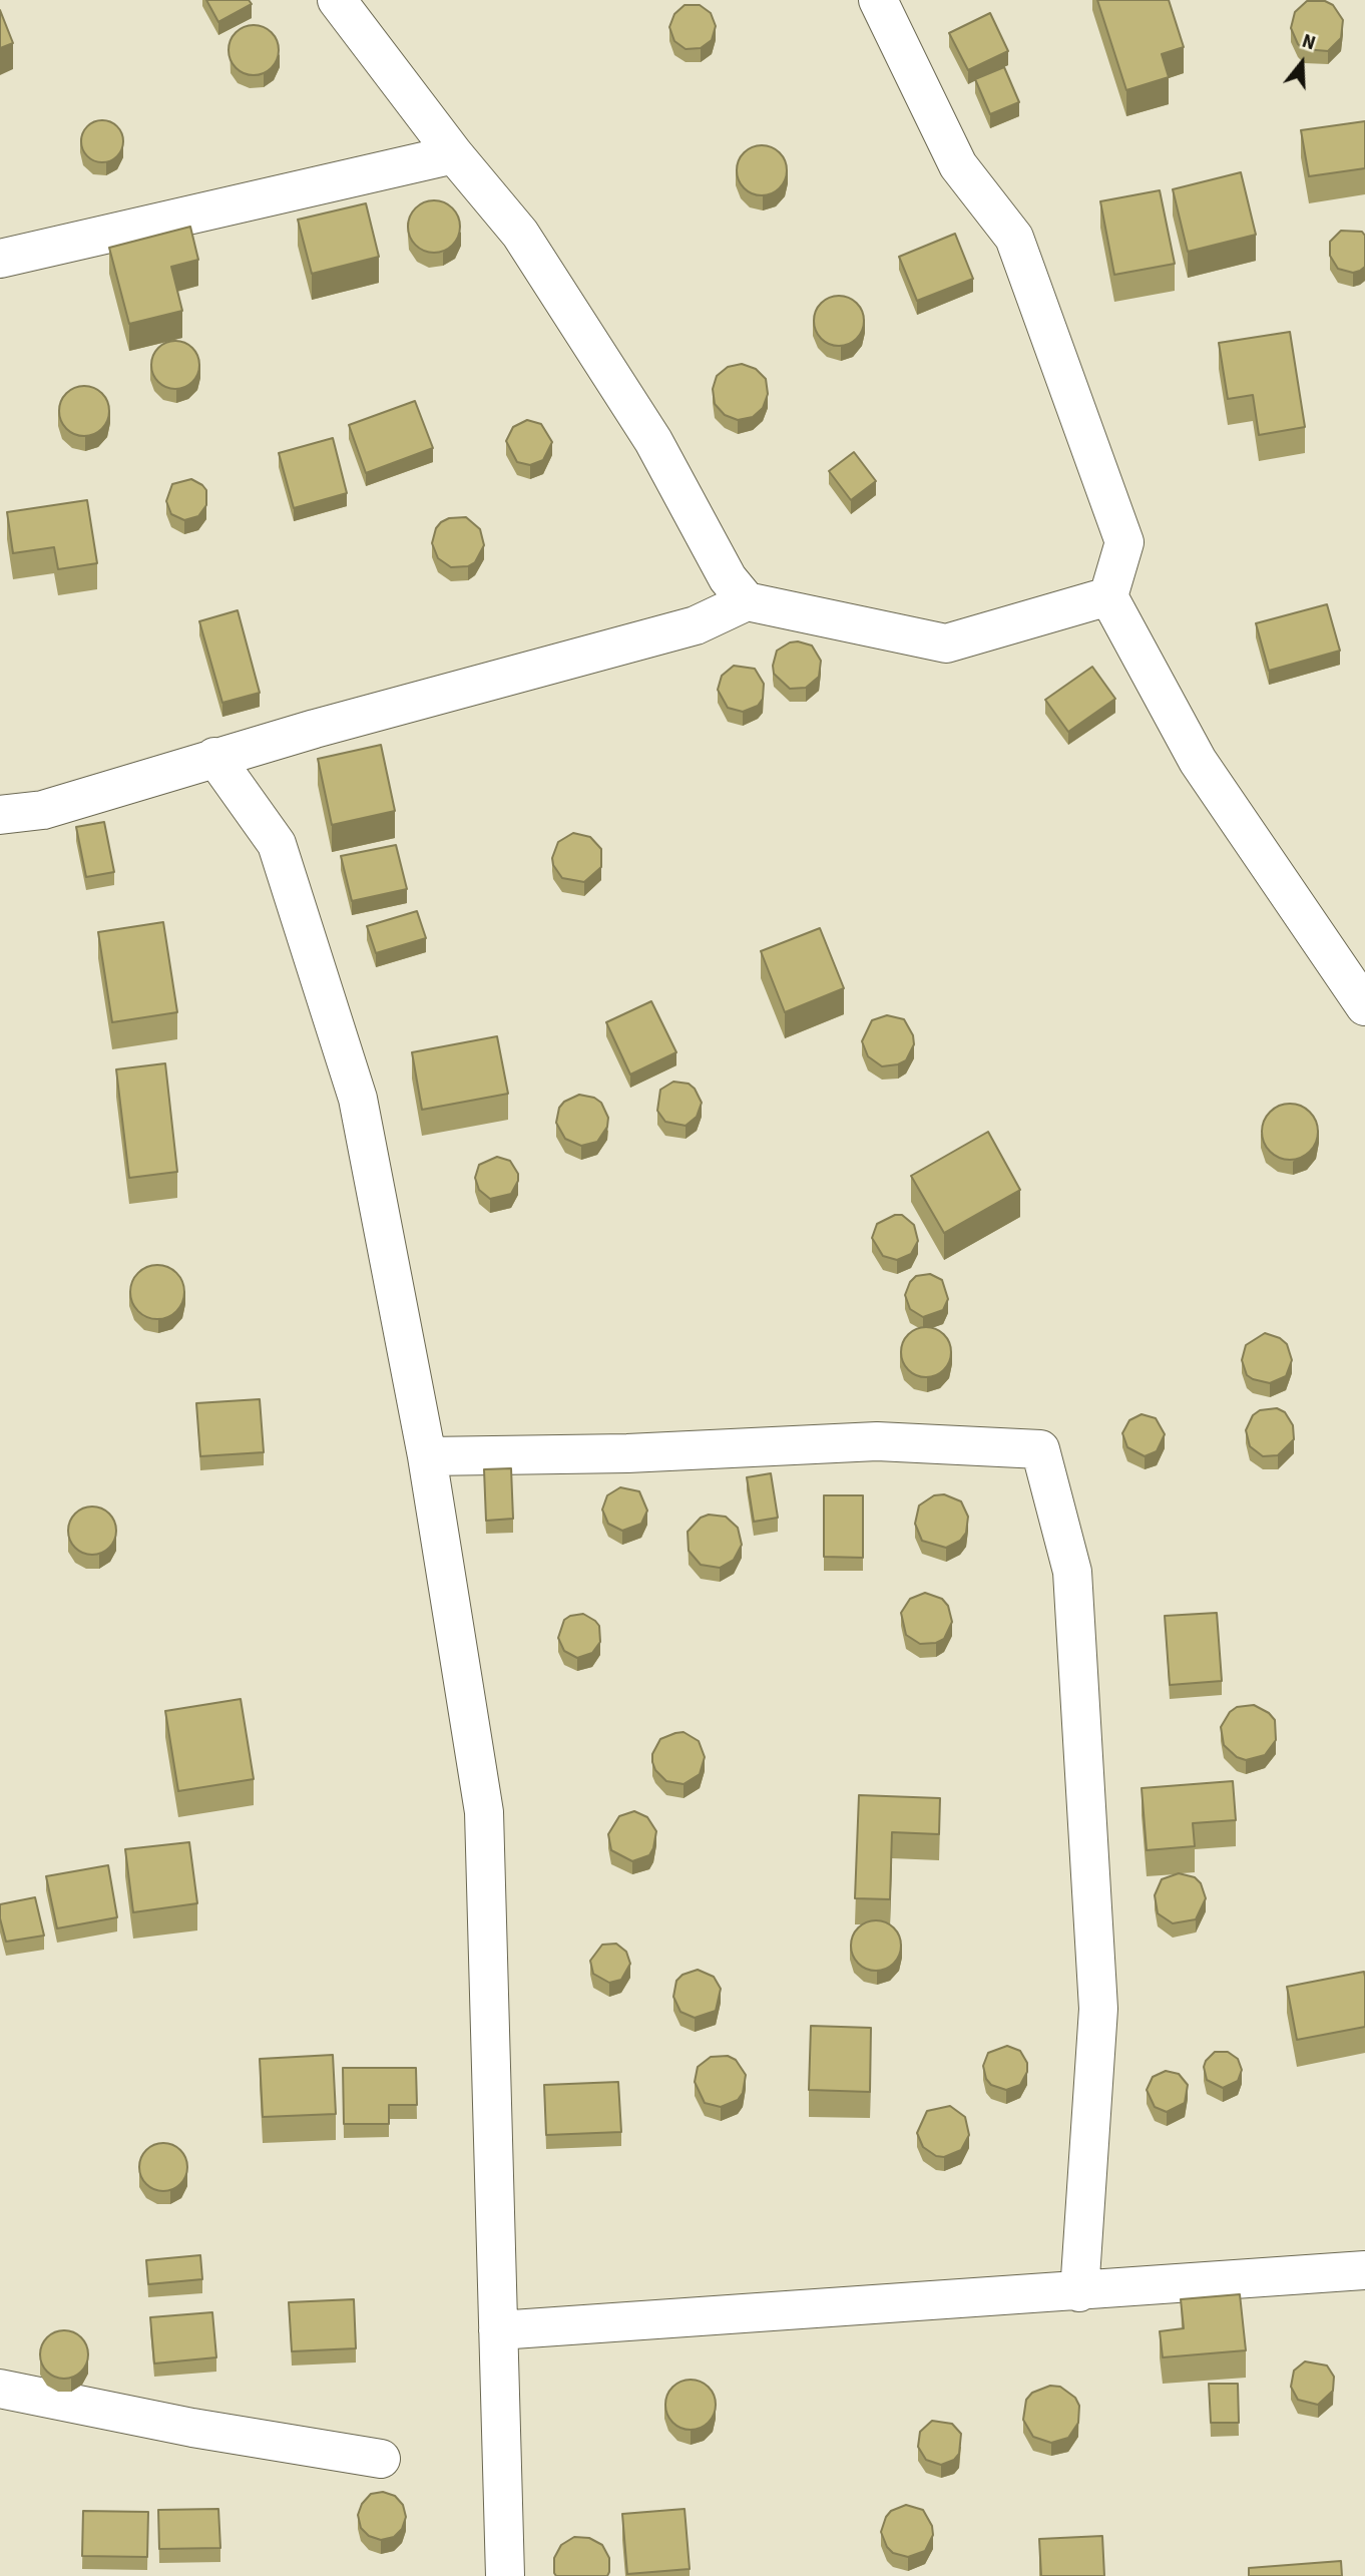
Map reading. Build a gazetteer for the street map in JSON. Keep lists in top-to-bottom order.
{
  "north": "top"
}
